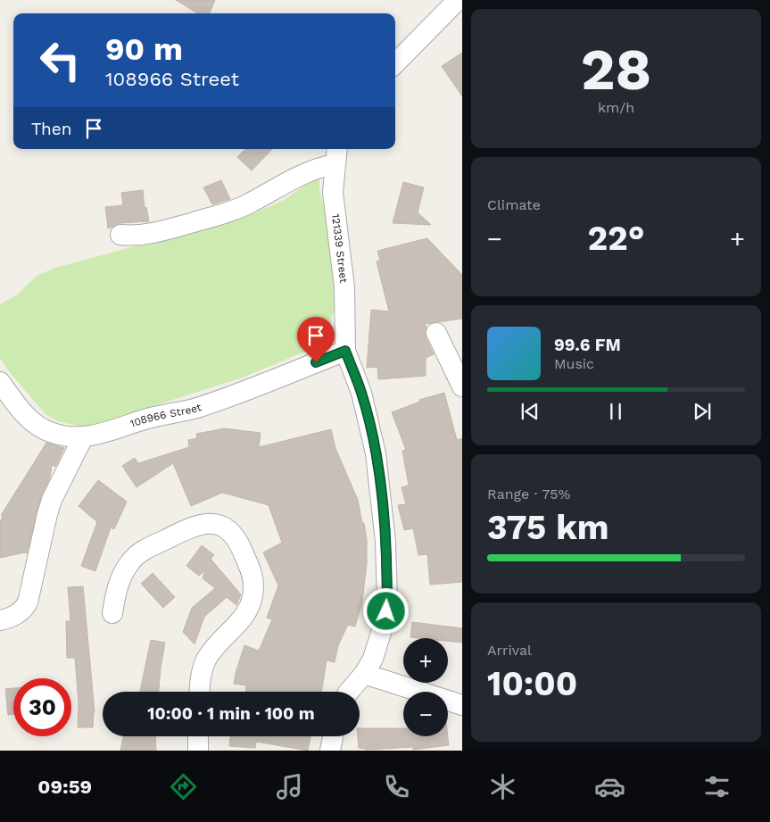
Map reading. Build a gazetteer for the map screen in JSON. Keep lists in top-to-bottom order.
{
  "streets": {
    "street": ["121339 Street", "108966 Street"]
  },
  "crossings": [
    ["121339 Street", "108966 Street"]
  ],
  "page": {
    "tile": [
      ["28", "km/h"],
      "Climate",
      ["Range · 75%", "375 km"],
      ["Arrival", "10:00"]
    ],
    "turn": ["90 m", "108966 Street"],
    "then": "Then",
    "heat": ["−", "22°", "+"],
    "song": ["99.6 FM", "Music"],
    "map_buttons": ["+", "−"],
    "limit": "30",
    "trip": "10:00 · 1 min · 100 m",
    "tabs": "09:59"
  }
}
